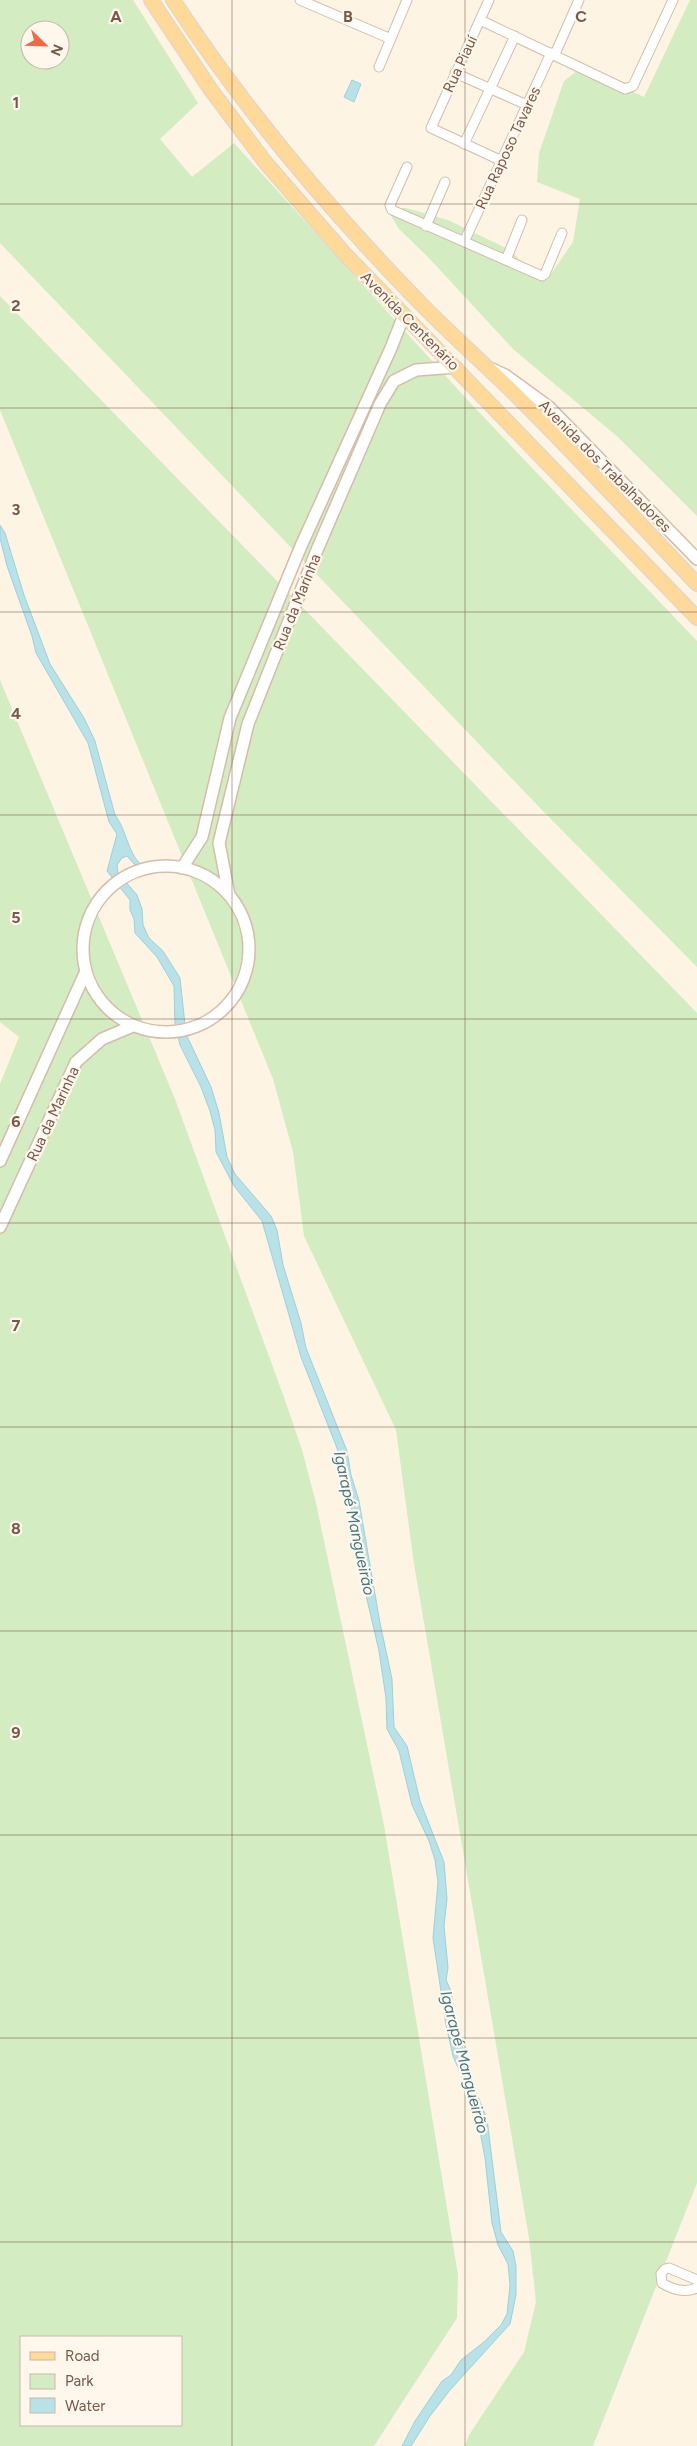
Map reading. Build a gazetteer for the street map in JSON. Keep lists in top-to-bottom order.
{
  "streets": {
    "main road": ["Avenida Centenário", "Avenida dos Trabalhadores", "Rua da Marinha"],
    "street": ["Rua Piauí", "Rua Raposo Tavares"]
  },
  "crossings": [
    ["Avenida Centenário", "Avenida dos Trabalhadores"],
    ["Avenida Centenário", "Rua da Marinha"]
  ],
  "water": ["Igarapé Mangueirão"],
  "legend": ["Road", "Park", "Water"],
  "north": "bottom right",
  "grid": {
    "columns": ["A", "B", "C"],
    "rows": [
      "1",
      "2",
      "3",
      "4",
      "5",
      "6",
      "7",
      "8",
      "9"
    ]
  }
}
